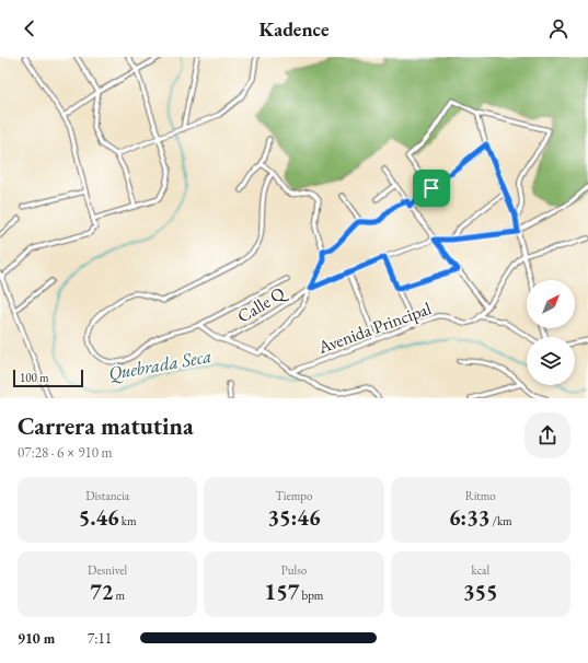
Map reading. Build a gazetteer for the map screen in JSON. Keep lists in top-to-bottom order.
{
  "streets": {
    "street": ["Calle Q", "Avenida Principal"]
  },
  "water": ["Quebrada Seca"],
  "scale_bar": "100 m",
  "north": "top right",
  "page": {
    "header": "Kadence",
    "scale": "100 m",
    "heading": ["Carrera matutina", "07:28 · 6 × 910 m"],
    "stats": [
      ["Distancia", "5.46 km"],
      ["Tiempo", "35:46"],
      ["Ritmo", "6:33 /km"],
      ["Desnivel", "72 m"],
      ["Pulso", "157 bpm"],
      ["kcal", "355"]
    ],
    "list": [
      {
        "name": "910 m",
        "note": "7:11"
      }
    ]
  }
}
